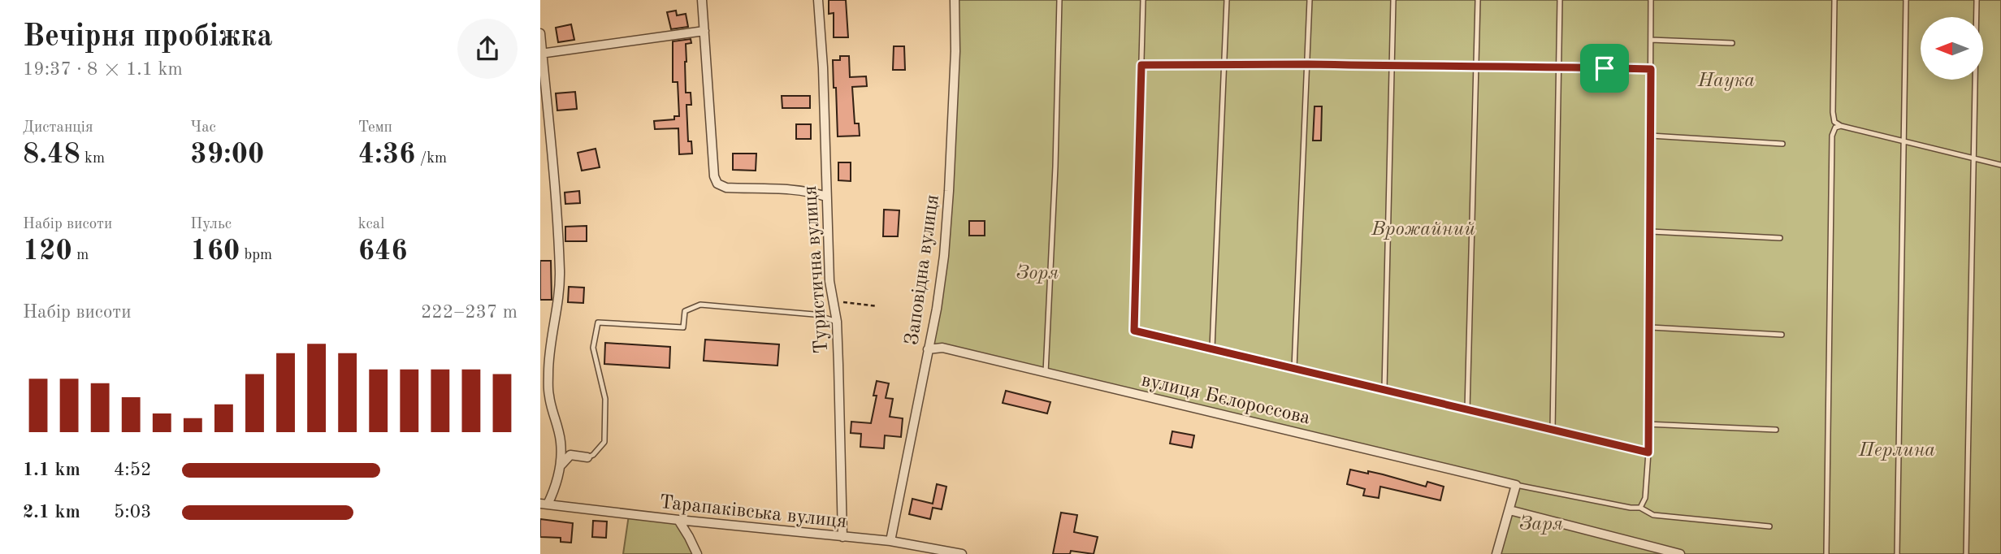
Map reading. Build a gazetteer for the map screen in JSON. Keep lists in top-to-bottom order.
{
  "streets": {
    "street": [
      "Туристична вулиця",
      "Заповідна вулиця",
      "вулиця Бєлороссова",
      "Тарапаківська вулиця"
    ]
  },
  "crossings": [
    ["Туристична вулиця", "Тарапаківська вулиця"],
    ["Заповідна вулиця", "вулиця Бєлороссова"],
    ["Заповідна вулиця", "Тарапаківська вулиця"]
  ],
  "parks": [
    "Наука",
    "Врожайний",
    "Зоря",
    "Перлина",
    "Заря"
  ],
  "north": "left",
  "page": {
    "heading": ["Вечірня пробіжка", "19:37 · 8 × 1.1 km"],
    "stats": [
      ["Дистанція", "8.48 km"],
      ["Час", "39:00"],
      ["Темп", "4:36 /km"],
      ["Набір висоти", "120 m"],
      ["Пульс", "160 bpm"],
      ["kcal", "646"]
    ],
    "chart": ["Набір висоти", "222–237 m"],
    "list": [
      {
        "name": "1.1 km",
        "note": "4:52"
      },
      {
        "name": "2.1 km",
        "note": "5:03"
      }
    ]
  }
}
